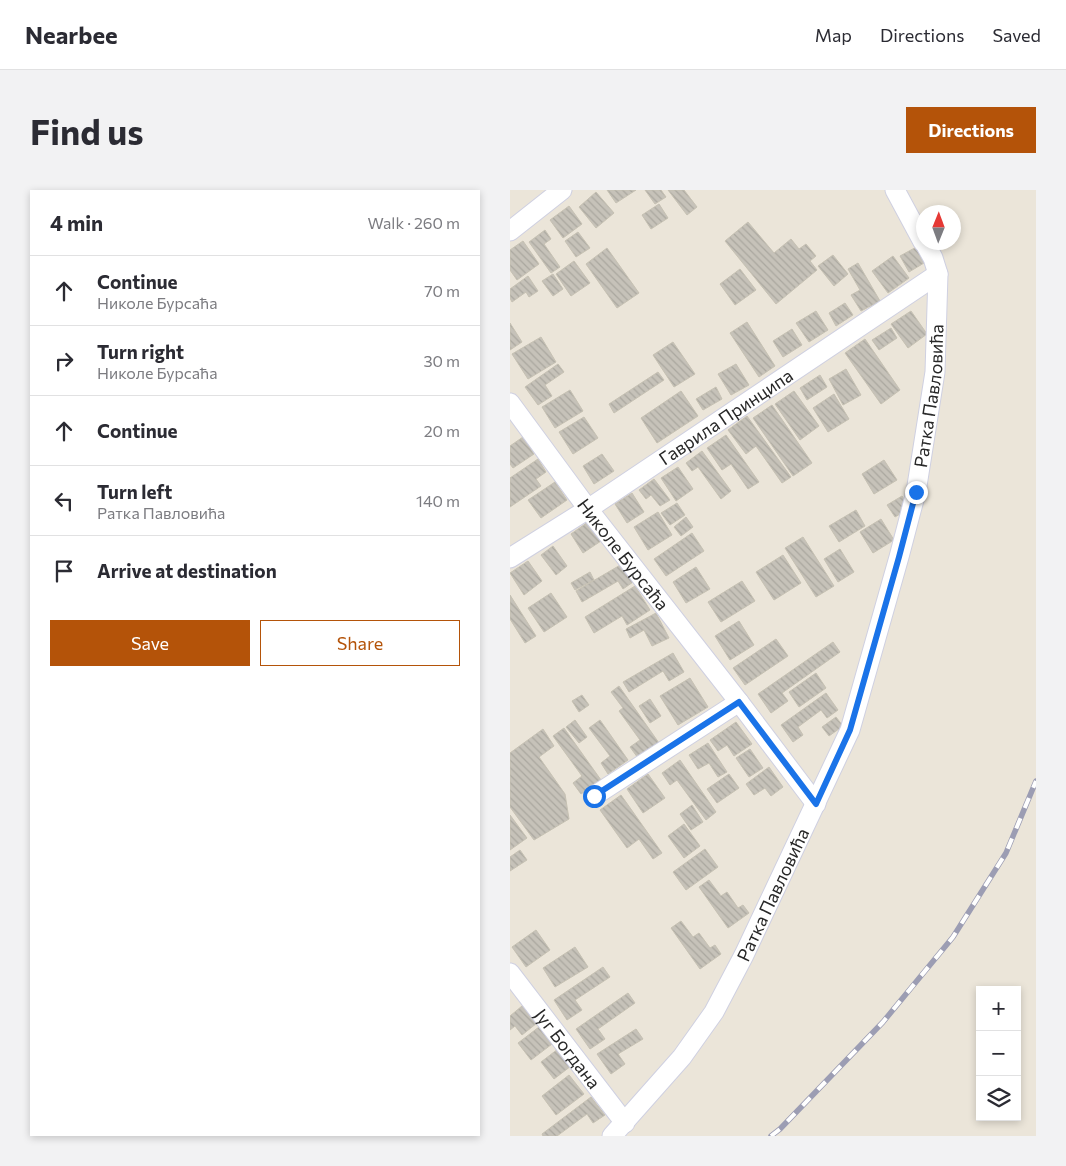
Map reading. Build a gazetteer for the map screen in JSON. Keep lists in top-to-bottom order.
{
  "streets": {
    "street": [
      "Ратка Павловића",
      "Гаврила Принципа",
      "Николе Бурсаћа",
      "Југ Богдана"
    ]
  },
  "crossings": [
    ["Ратка Павловића", "Гаврила Принципа"],
    ["Ратка Павловића", "Николе Бурсаћа"],
    ["Ратка Павловића", "Југ Богдана"],
    ["Гаврила Принципа", "Николе Бурсаћа"]
  ],
  "north": "top",
  "page": {
    "header": "Nearbee",
    "nav": ["Map", "Directions", "Saved"],
    "buttons": [
      "Directions",
      ["Save", "Share"]
    ],
    "title": "Find us",
    "heading": ["4 min", "Walk · 260 m"],
    "list": [
      ["Continue", "Николе Бурсаћа", "70 m"],
      ["Turn right", "Николе Бурсаћа", "30 m"],
      ["Continue", "20 m"],
      ["Turn left", "Ратка Павловића", "140 m"],
      "Arrive at destination"
    ],
    "map_buttons": ["+", "−"]
  }
}
